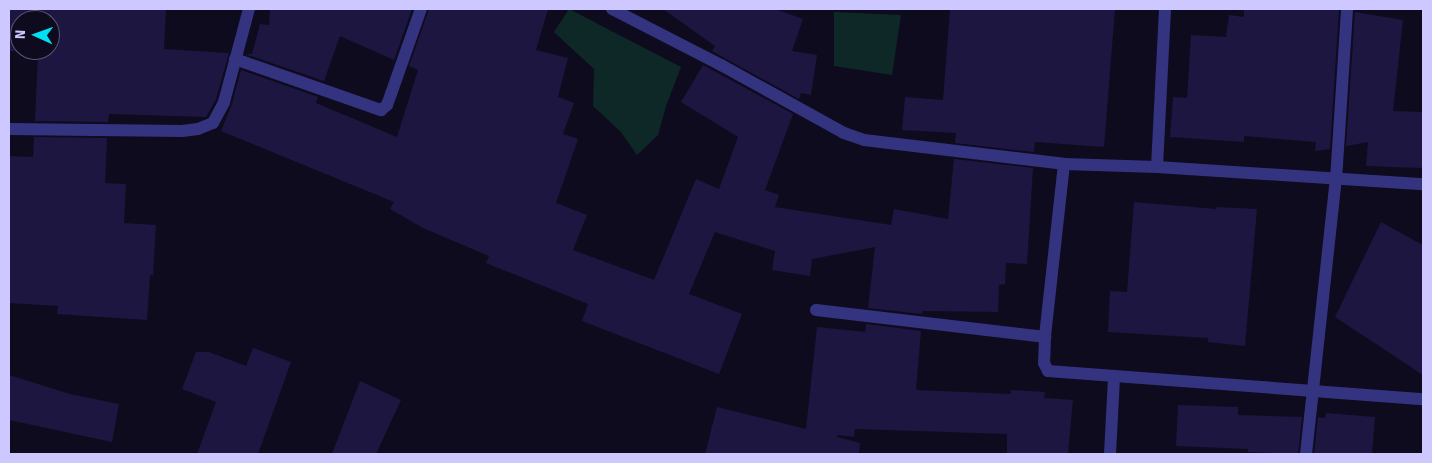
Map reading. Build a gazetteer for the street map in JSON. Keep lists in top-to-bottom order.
{
  "north": "left"
}
